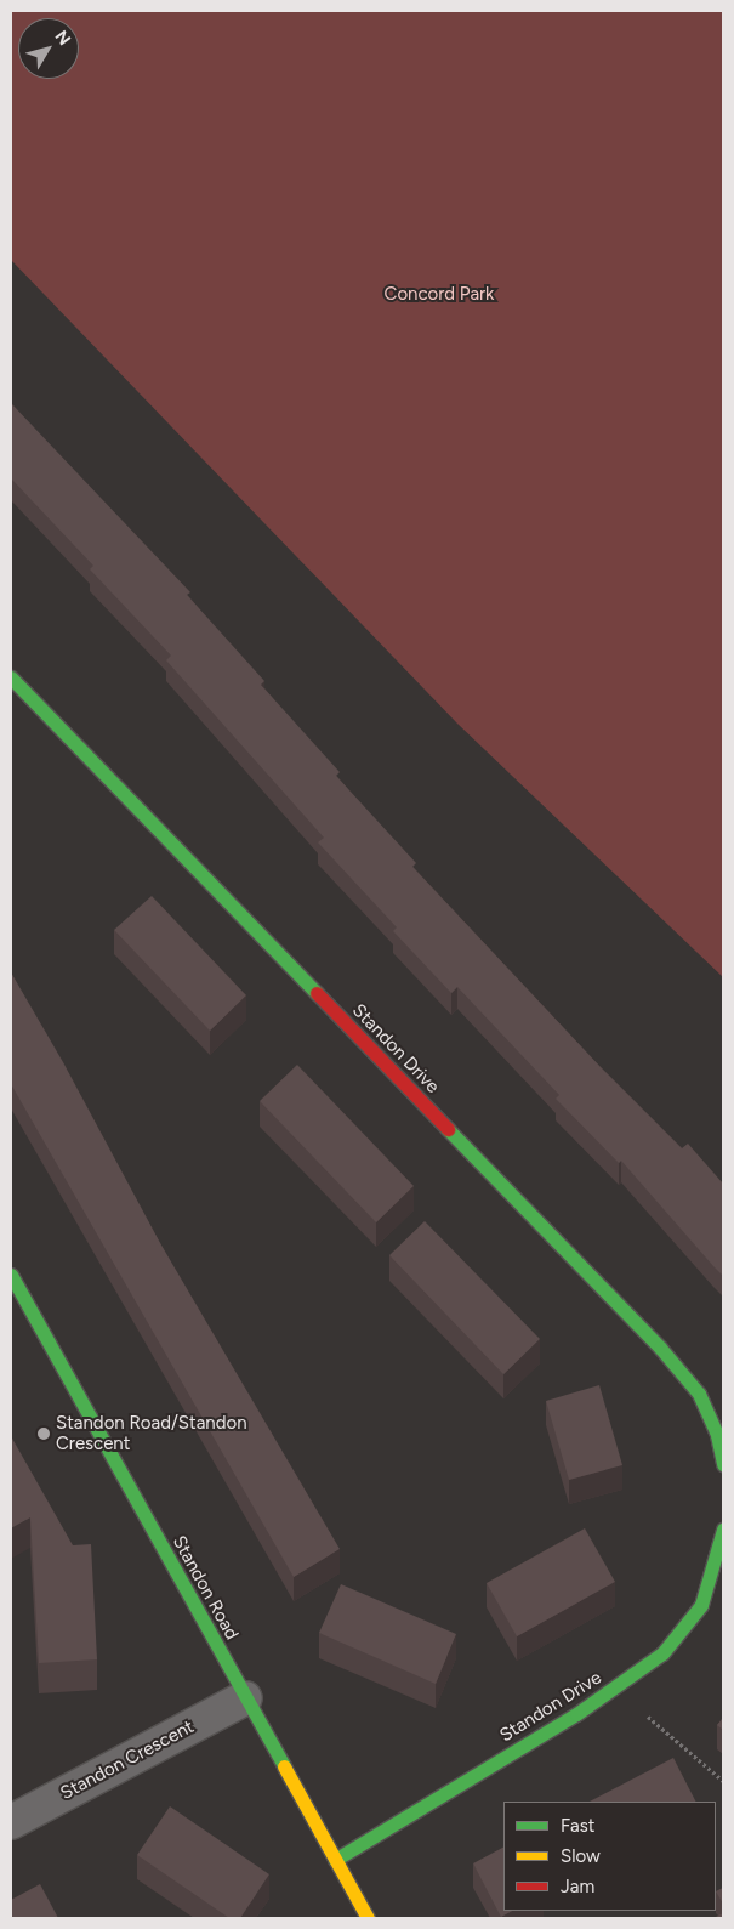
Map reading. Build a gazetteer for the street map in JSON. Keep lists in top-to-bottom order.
{
  "streets": {
    "street": ["Standon Drive", "Standon Road", "Standon Crescent"]
  },
  "crossings": [
    ["Standon Drive", "Standon Road"],
    ["Standon Road", "Standon Crescent"]
  ],
  "parks": ["Concord Park"],
  "places": ["Standon Road/Standon Crescent"],
  "legend": ["Fast", "Slow", "Jam"],
  "north": "top right"
}
